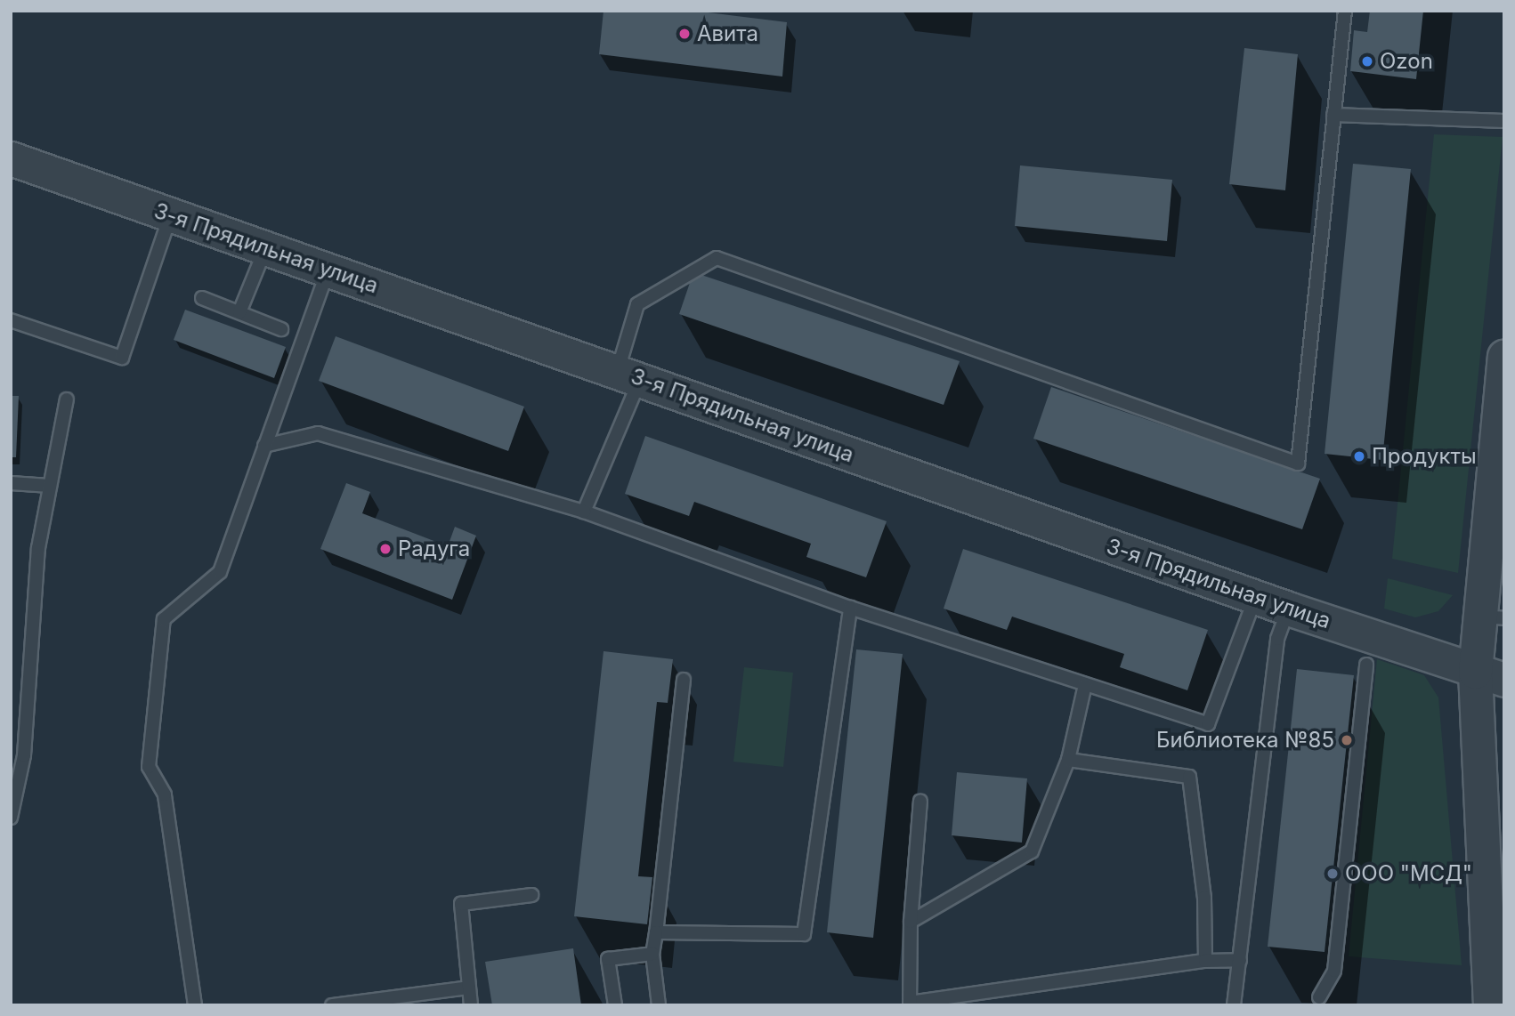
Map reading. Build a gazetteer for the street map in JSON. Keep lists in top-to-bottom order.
{
  "streets": {
    "street": ["3-я Прядильная улица"]
  },
  "places": [
    "Авита",
    "Ozon",
    "Продукты",
    "Радуга",
    "Библиотека №85",
    "ООО \"МСД\""
  ]
}
